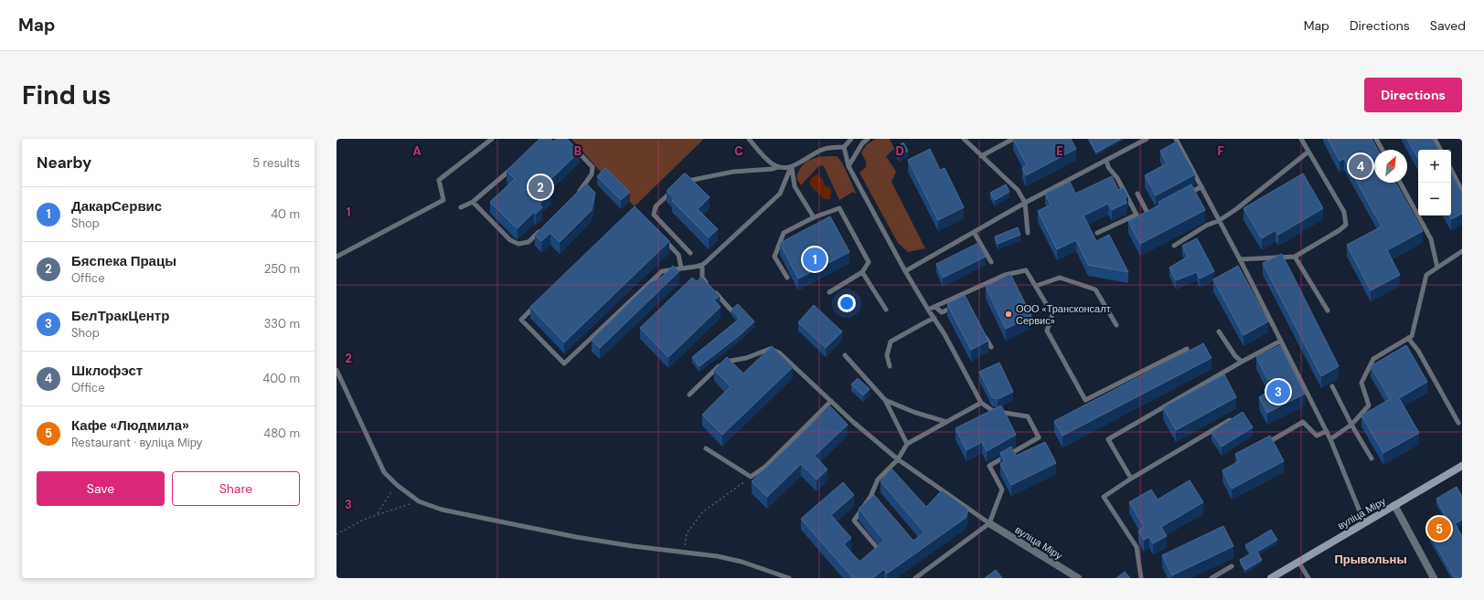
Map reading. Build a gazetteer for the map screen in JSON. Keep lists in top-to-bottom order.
{
  "streets": {
    "street": ["вуліца Міру"]
  },
  "districts": ["Прывольны"],
  "places": ["ООО «Трансконсалт Сервис»"],
  "north": "top right",
  "page": {
    "header": "Map",
    "nav": ["Map", "Directions", "Saved"],
    "buttons": [
      "Directions",
      ["Save", "Share"]
    ],
    "title": "Find us",
    "heading": ["Nearby", "5 results"],
    "map_buttons": ["+", "−"],
    "pins": [
      "4",
      "2",
      "1",
      "3",
      "5"
    ],
    "list": [
      {
        "mark": "1",
        "name": "ДакарСервис",
        "note": "Shop",
        "value": "40 m"
      },
      {
        "mark": "2",
        "name": "Бяспека Працы",
        "note": "Office",
        "value": "250 m"
      },
      {
        "mark": "3",
        "name": "БелТракЦентр",
        "note": "Shop",
        "value": "330 m"
      },
      {
        "mark": "4",
        "name": "Шклофэст",
        "note": "Office",
        "value": "400 m"
      },
      {
        "mark": "5",
        "name": "Кафе «Людмила»",
        "note": "Restaurant · вуліца Міру",
        "value": "480 m"
      }
    ]
  },
  "grid": {
    "columns": [
      "A",
      "B",
      "C",
      "D",
      "E",
      "F"
    ],
    "rows": ["1", "2", "3"]
  }
}
